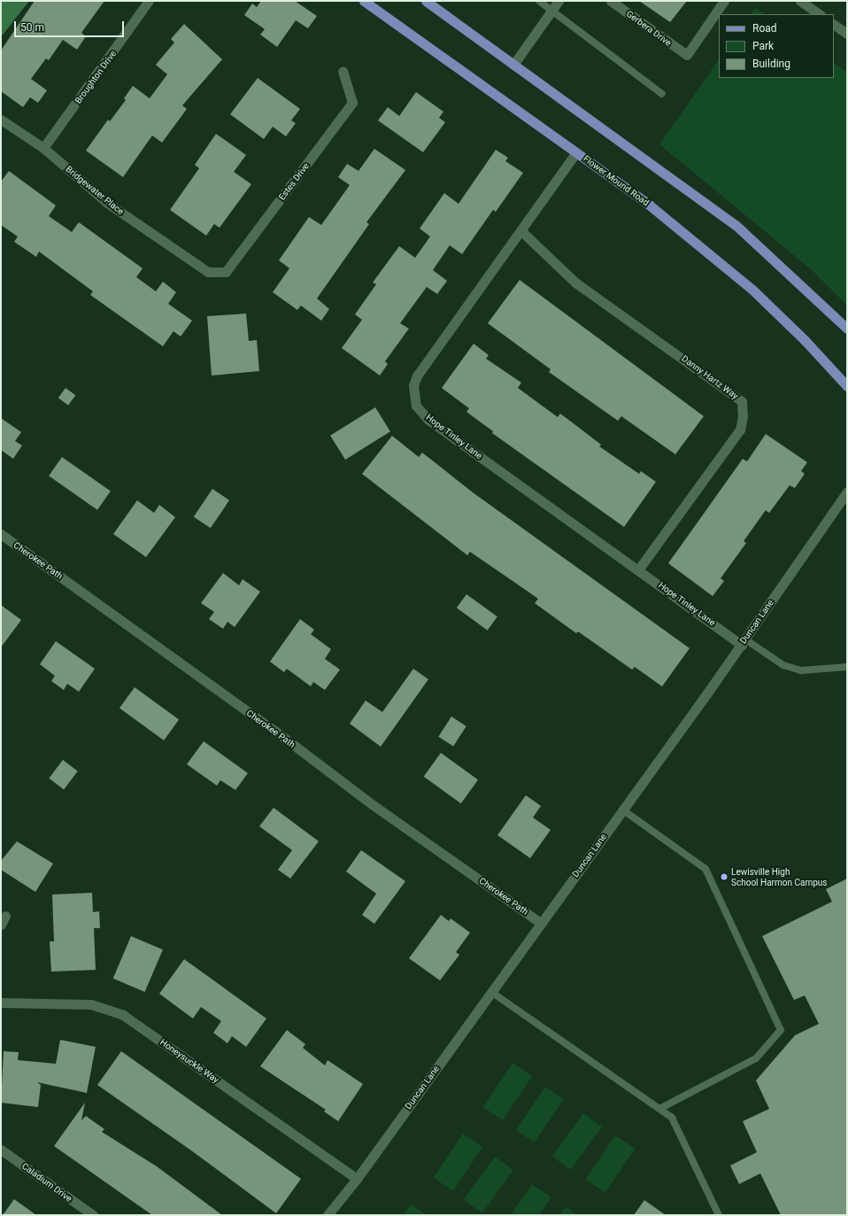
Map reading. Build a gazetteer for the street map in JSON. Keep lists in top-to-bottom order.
{
  "streets": {
    "main road": ["Flower Mound Road"],
    "street": [
      "Gerbera Drive",
      "Broughton Drive",
      "Estes Drive",
      "Bridgewater Place",
      "Danny Hartz Way",
      "Hope Tinley Lane",
      "Cherokee Path",
      "Duncan Lane",
      "Honeysuckle Way",
      "Caladium Drive"
    ]
  },
  "crossings": [
    ["Broughton Drive", "Bridgewater Place"],
    ["Flower Mound Road", "Hope Tinley Lane"],
    ["Estes Drive", "Bridgewater Place"],
    ["Danny Hartz Way", "Hope Tinley Lane"],
    ["Hope Tinley Lane", "Duncan Lane"],
    ["Cherokee Path", "Duncan Lane"],
    ["Duncan Lane", "Honeysuckle Way"]
  ],
  "places": ["Lewisville High School Harmon Campus"],
  "legend": ["Road", "Park", "Building"],
  "scale_bar": "50 m"
}
